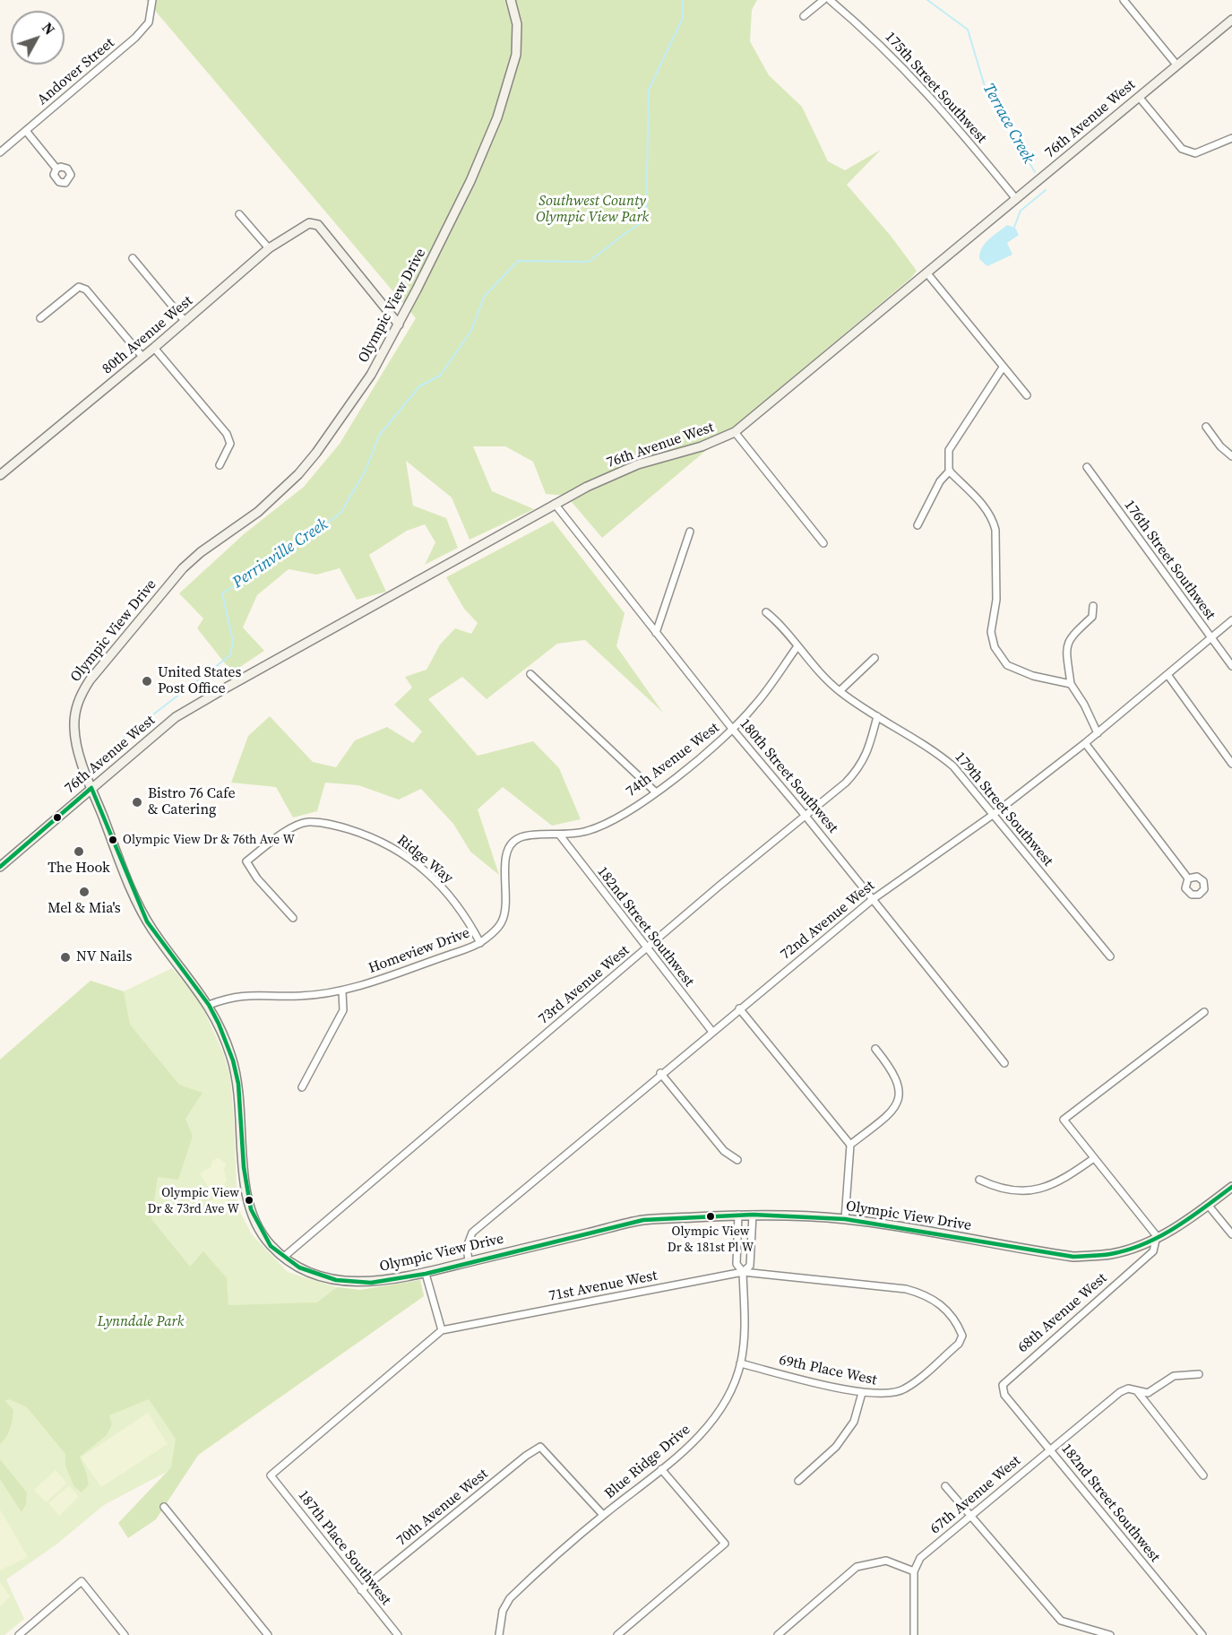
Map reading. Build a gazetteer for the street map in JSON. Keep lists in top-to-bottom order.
{
  "streets": {
    "main road": ["76th Avenue West", "Olympic View Drive", "80th Avenue West"],
    "street": [
      "Andover Street",
      "175th Street Southwest",
      "176th Street Southwest",
      "74th Avenue West",
      "180th Street Southwest",
      "179th Street Southwest",
      "Ridge Way",
      "72nd Avenue West",
      "182nd Street Southwest",
      "Homeview Drive",
      "73rd Avenue West",
      "71st Avenue West",
      "68th Avenue West",
      "69th Place West",
      "Blue Ridge Drive",
      "67th Avenue West",
      "70th Avenue West",
      "187th Place Southwest"
    ]
  },
  "crossings": [
    ["175th Street Southwest", "76th Avenue West"],
    ["76th Avenue West", "Olympic View Drive"],
    ["76th Avenue West", "180th Street Southwest"],
    ["Olympic View Drive", "80th Avenue West"],
    ["Olympic View Drive", "72nd Avenue West"],
    ["Olympic View Drive", "Homeview Drive"],
    ["Olympic View Drive", "73rd Avenue West"],
    ["Olympic View Drive", "68th Avenue West"],
    ["Olympic View Drive", "Blue Ridge Drive"],
    ["176th Street Southwest", "72nd Avenue West"],
    ["74th Avenue West", "180th Street Southwest"],
    ["74th Avenue West", "179th Street Southwest"],
    ["74th Avenue West", "182nd Street Southwest"],
    ["74th Avenue West", "Homeview Drive"],
    ["180th Street Southwest", "72nd Avenue West"],
    ["180th Street Southwest", "73rd Avenue West"],
    ["179th Street Southwest", "72nd Avenue West"],
    ["179th Street Southwest", "73rd Avenue West"],
    ["Ridge Way", "Homeview Drive"],
    ["72nd Avenue West", "182nd Street Southwest"],
    ["182nd Street Southwest", "Homeview Drive"],
    ["182nd Street Southwest", "73rd Avenue West"],
    ["182nd Street Southwest", "68th Avenue West"],
    ["182nd Street Southwest", "67th Avenue West"],
    ["71st Avenue West", "69th Place West"],
    ["71st Avenue West", "Blue Ridge Drive"],
    ["71st Avenue West", "187th Place Southwest"],
    ["69th Place West", "Blue Ridge Drive"],
    ["Blue Ridge Drive", "70th Avenue West"],
    ["70th Avenue West", "187th Place Southwest"]
  ],
  "water": ["Terrace Creek", "Perrinville Creek"],
  "parks": ["Southwest County Olympic View Park", "Lynndale Park"],
  "places": [
    "United States Post Office",
    "Bistro 76 Cafe & Catering",
    "Olympic View Dr & 76th Ave W",
    "The Hook",
    "Mel & Mia's",
    "NV Nails",
    "Olympic View Dr & 73rd Ave W",
    "Olympic View Dr & 181st Pl W"
  ],
  "north": "top right"
}
